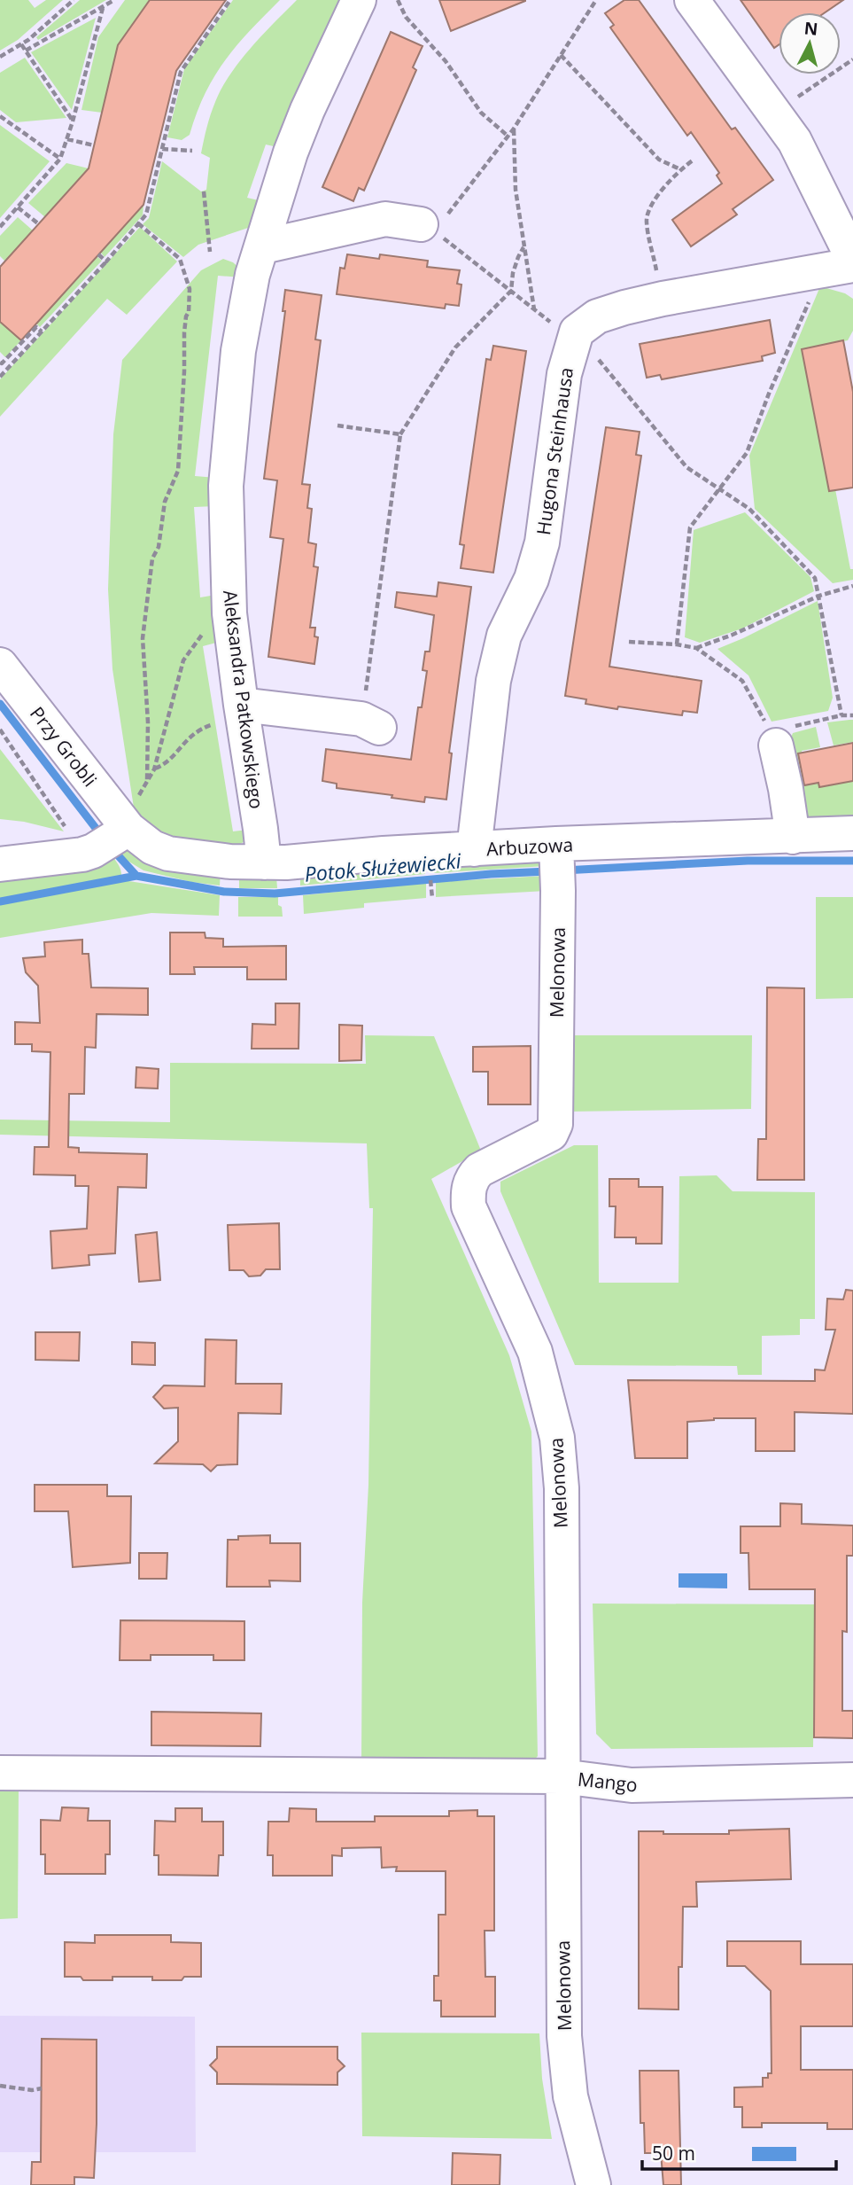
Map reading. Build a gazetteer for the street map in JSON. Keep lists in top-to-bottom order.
{
  "streets": {
    "street": [
      "Hugona Steinhausa",
      "Aleksandra Patkowskiego",
      "Przy Grobli",
      "Arbuzowa",
      "Melonowa",
      "Mango"
    ]
  },
  "crossings": [
    ["Hugona Steinhausa", "Arbuzowa"],
    ["Aleksandra Patkowskiego", "Arbuzowa"],
    ["Przy Grobli", "Arbuzowa"],
    ["Arbuzowa", "Melonowa"],
    ["Melonowa", "Mango"]
  ],
  "water": ["Potok Służewiecki"],
  "scale_bar": "50 m",
  "north": "top"
}
